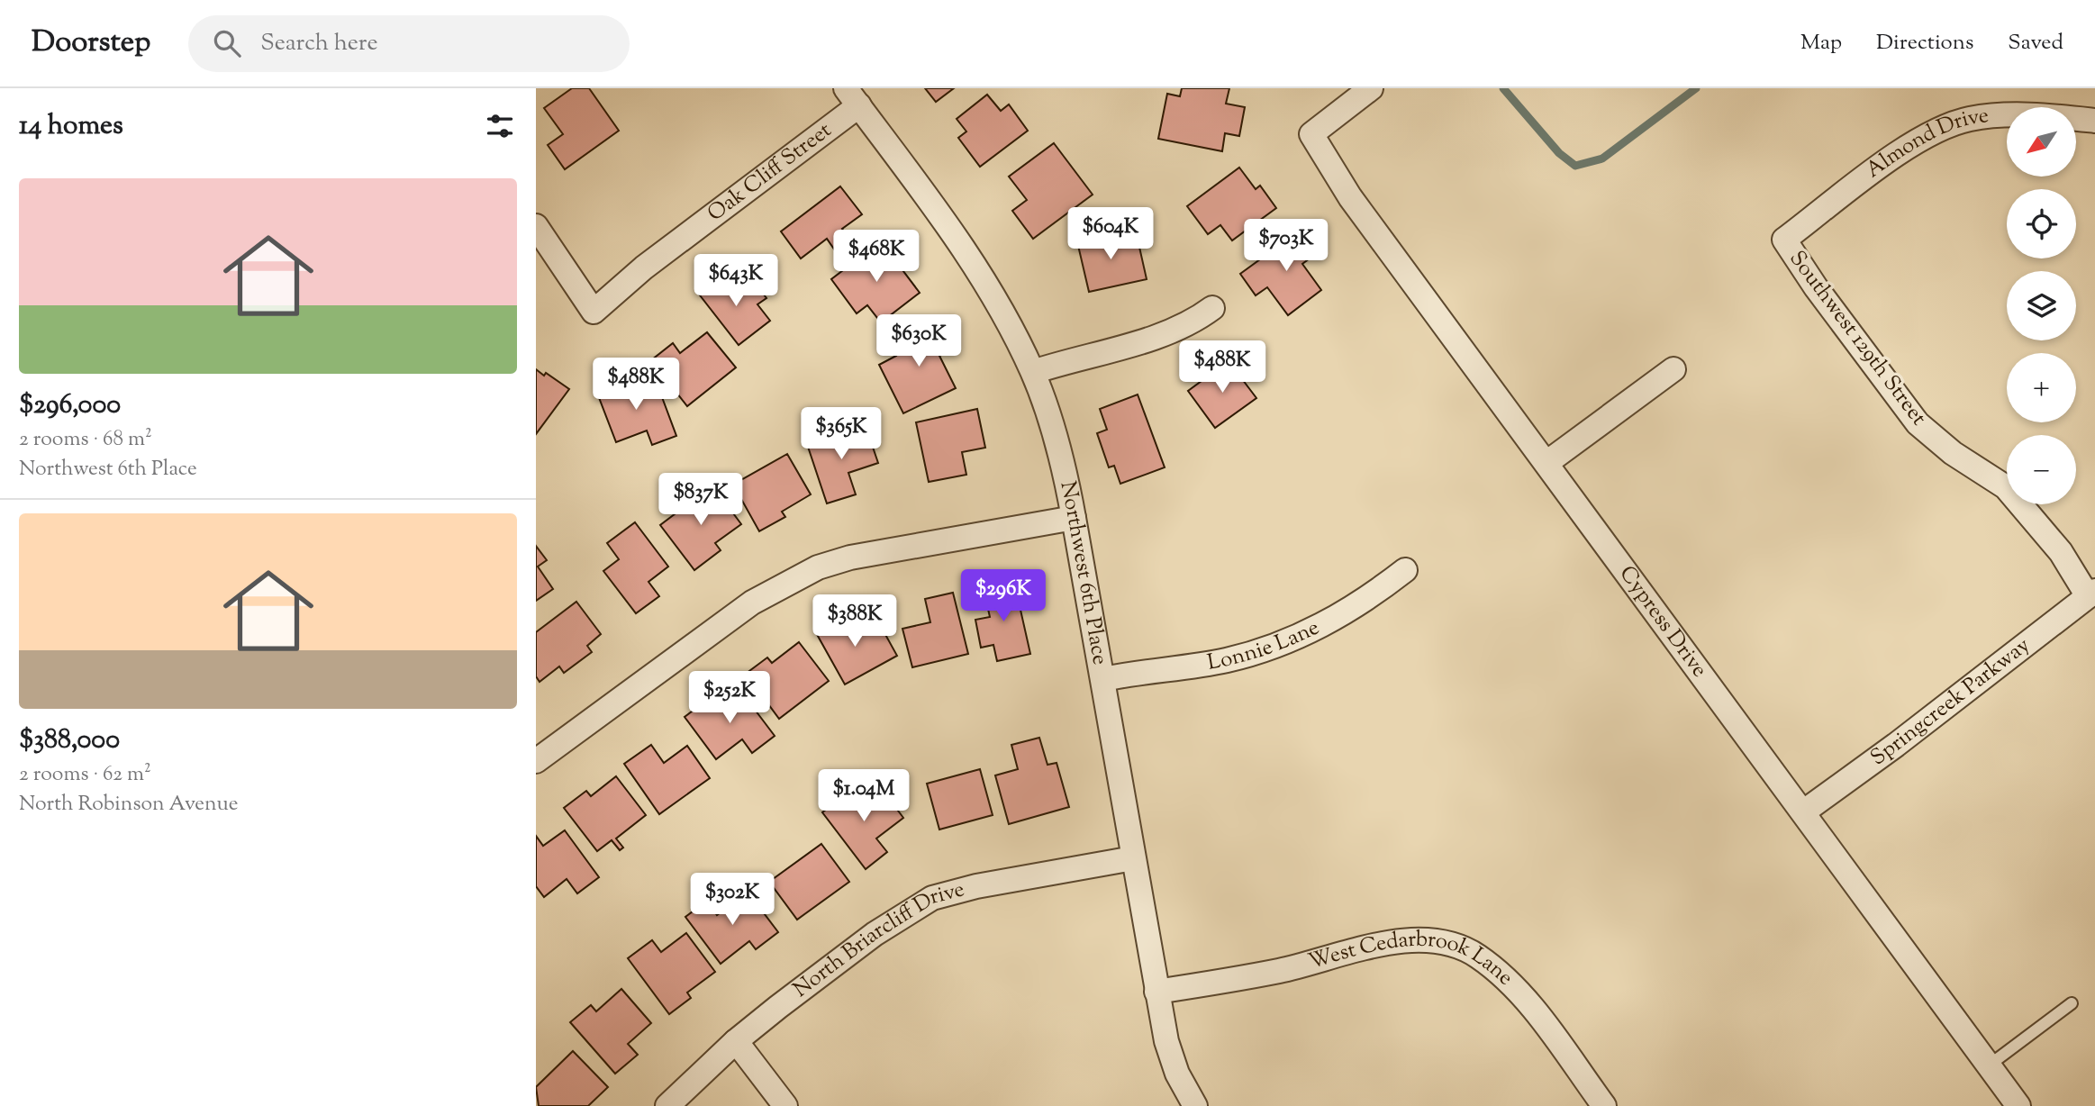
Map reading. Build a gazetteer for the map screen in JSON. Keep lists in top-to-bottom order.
{
  "streets": {
    "street": [
      "Almond Drive",
      "Oak Cliff Street",
      "Southwest 129th Street",
      "Northwest 6th Place",
      "Cypress Drive",
      "Lonnie Lane",
      "Springcreek Parkway",
      "North Briarcliff Drive",
      "West Cedarbrook Lane"
    ]
  },
  "crossings": [
    ["Almond Drive", "Southwest 129th Street"],
    ["Oak Cliff Street", "Northwest 6th Place"],
    ["Southwest 129th Street", "Springcreek Parkway"],
    ["Northwest 6th Place", "Lonnie Lane"],
    ["Northwest 6th Place", "North Briarcliff Drive"],
    ["Northwest 6th Place", "West Cedarbrook Lane"],
    ["Cypress Drive", "Springcreek Parkway"]
  ],
  "north": "bottom left",
  "page": {
    "header": "Doorstep",
    "search": "Search here",
    "nav": ["Map", "Directions", "Saved"],
    "heading": "14 homes",
    "map_buttons": ["+", "−"],
    "list": [
      {
        "name": "$296,000",
        "note": "2 rooms · 68 m² · Northwest 6th Place"
      },
      {
        "name": "$388,000",
        "note": "2 rooms · 62 m² · North Robinson Avenue"
      }
    ],
    "price": [
      "$604K",
      "$703K",
      "$468K",
      "$643K",
      "$630K",
      "$488K",
      "$488K",
      "$365K",
      "$837K",
      "$296K",
      "$388K",
      "$252K",
      "$1.04M",
      "$302K"
    ]
  }
}
